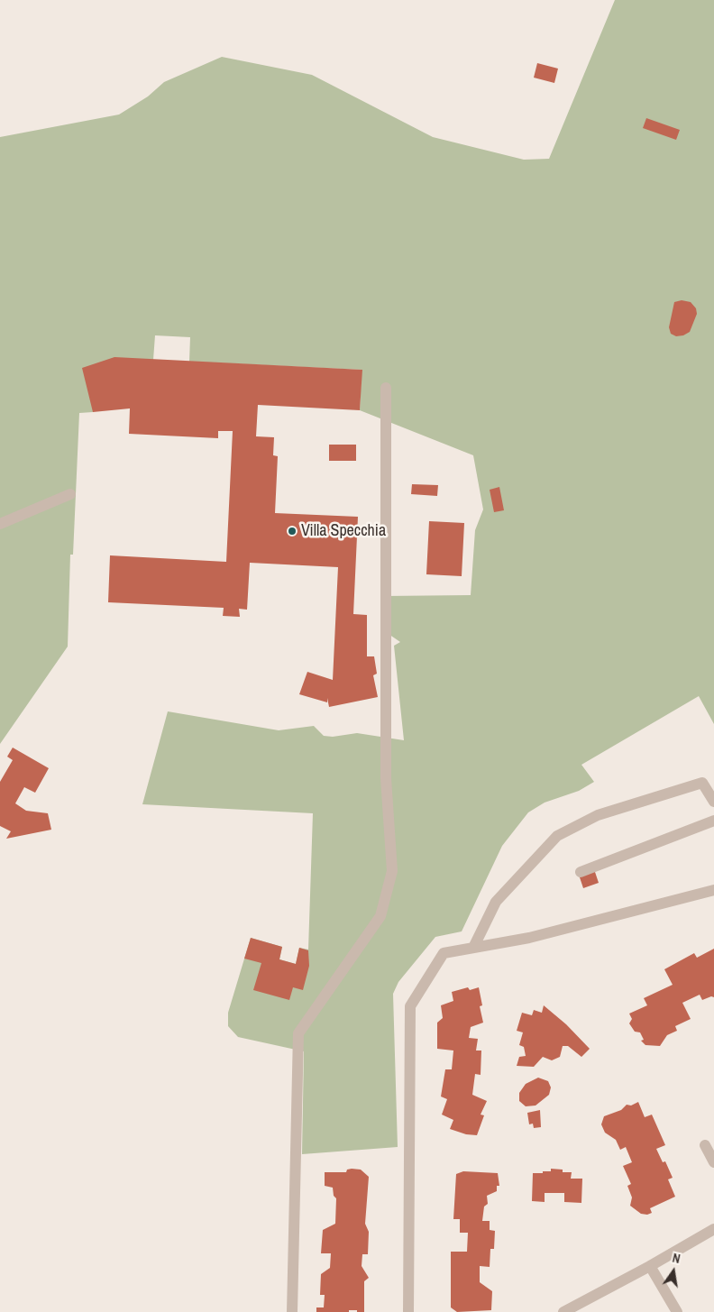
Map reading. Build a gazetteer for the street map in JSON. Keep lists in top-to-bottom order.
{
  "places": ["Villa Specchia"],
  "north": "top"
}
